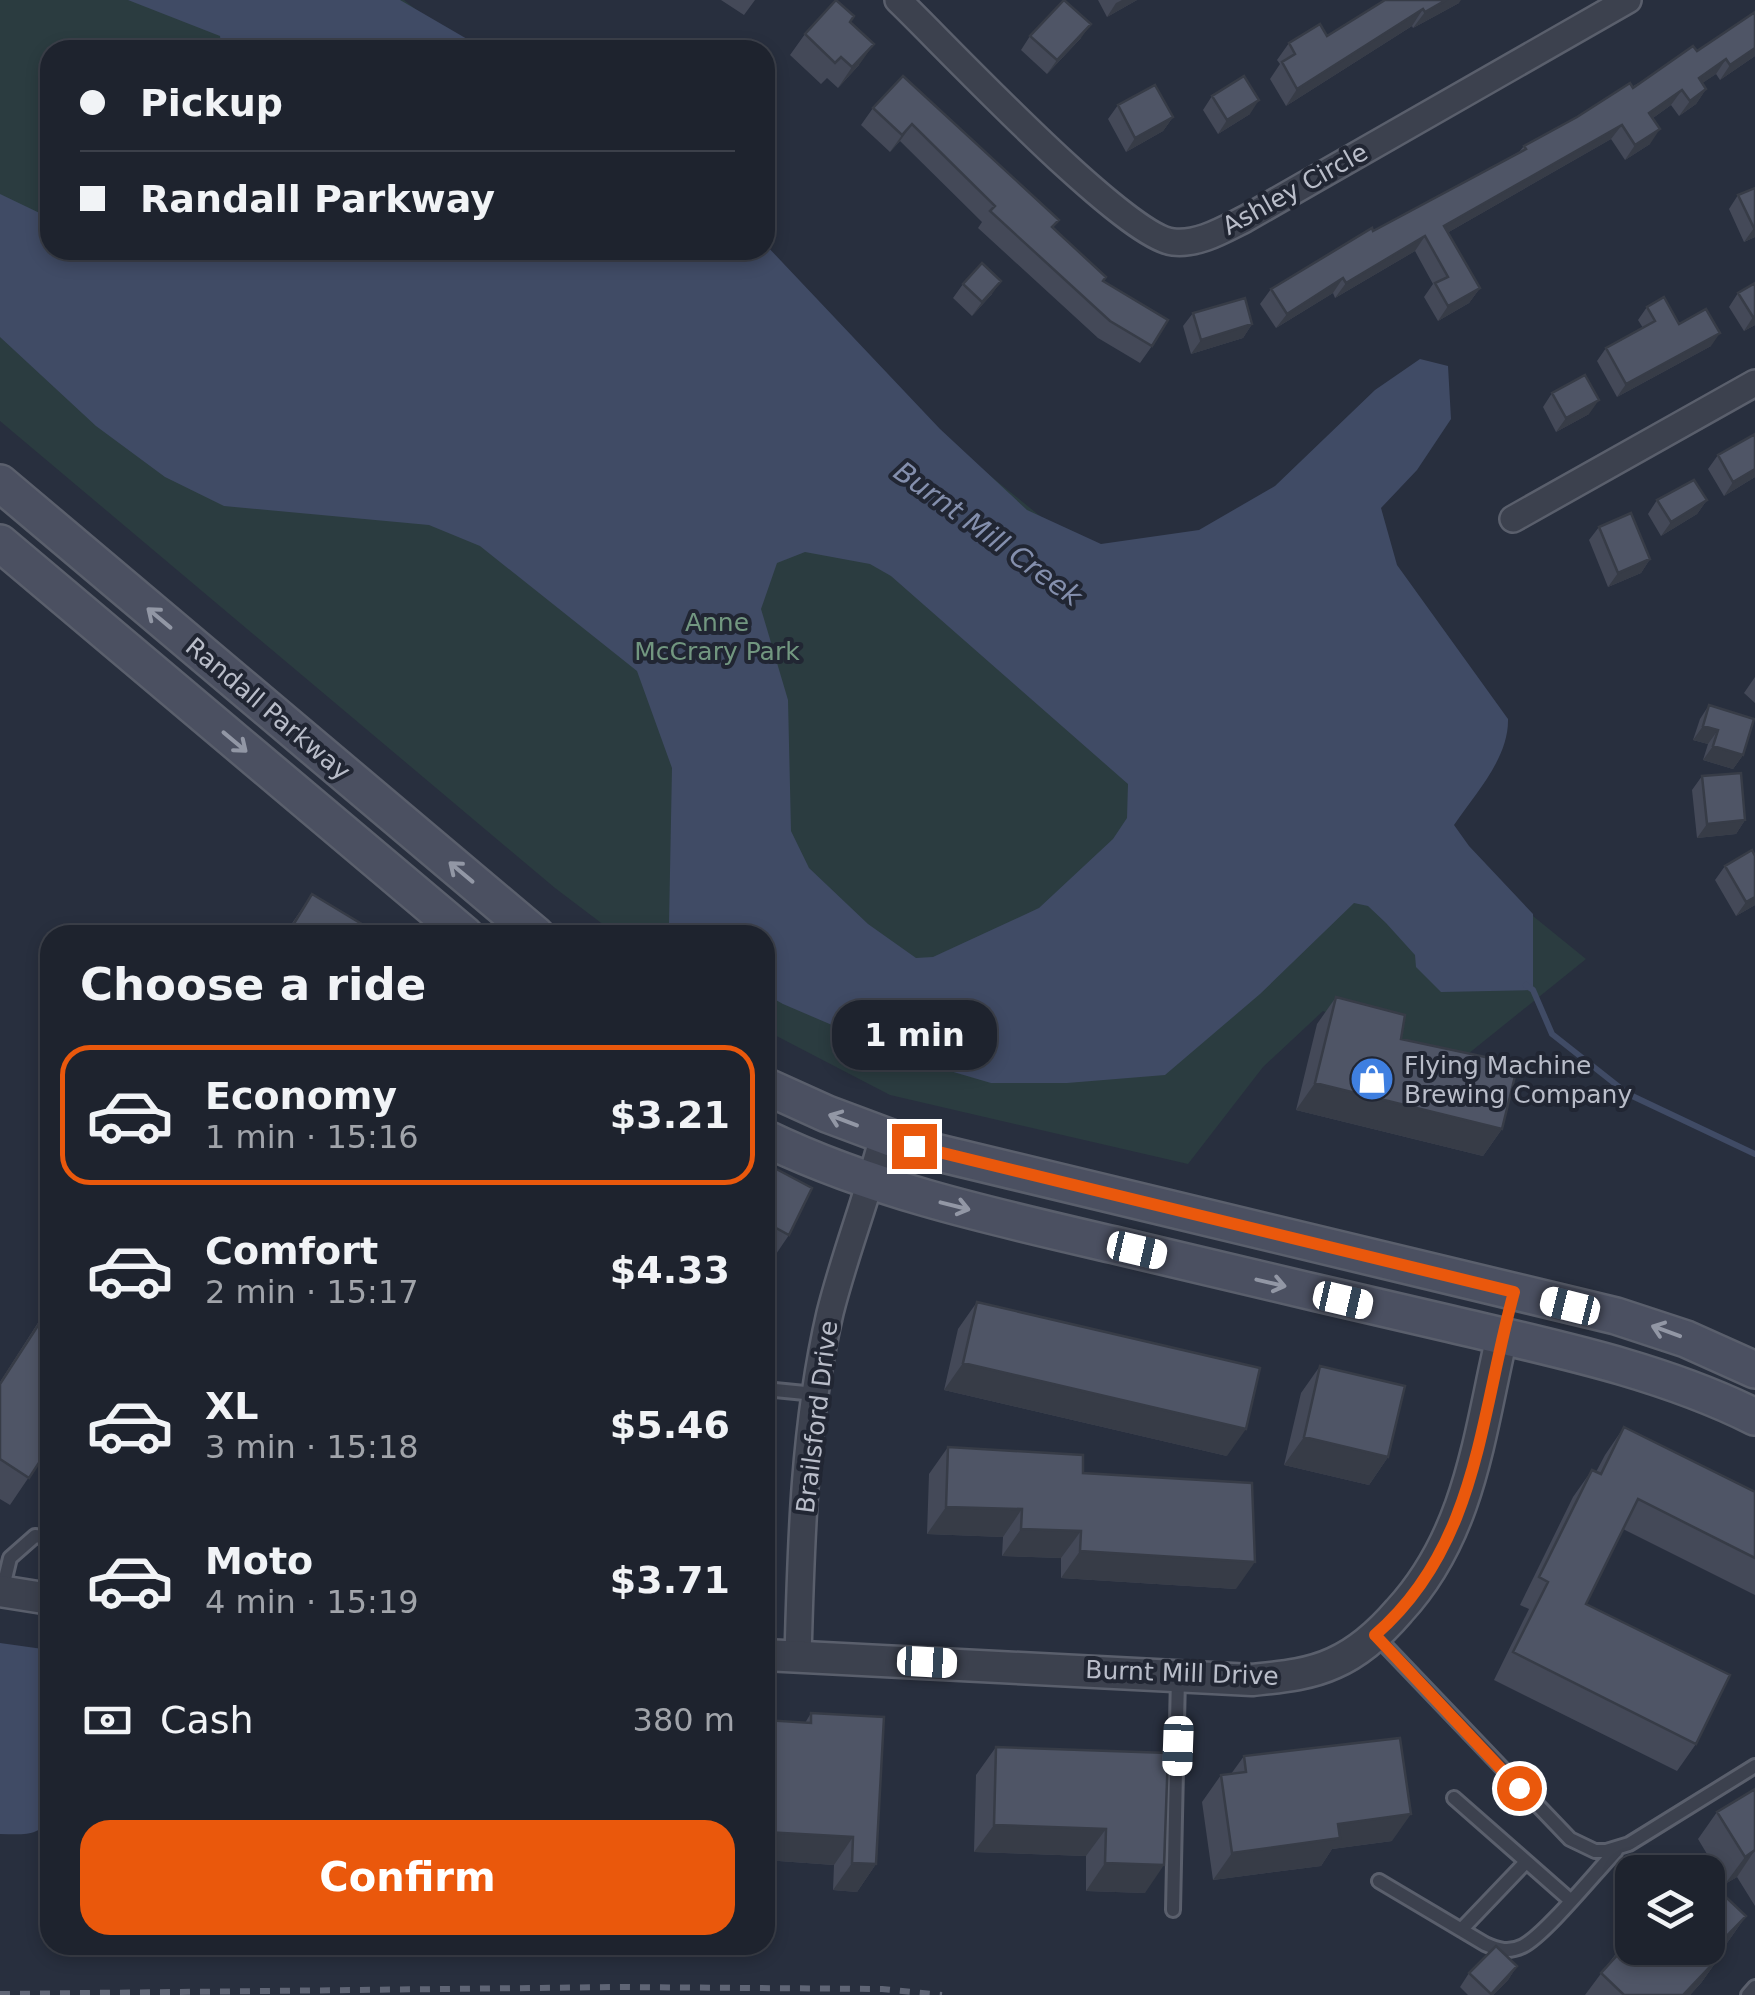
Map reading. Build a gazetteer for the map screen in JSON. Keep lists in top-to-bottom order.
{
  "streets": {
    "main road": ["Randall Parkway"],
    "street": ["Ashley Circle", "Brailsford Drive", "Burnt Mill Drive"]
  },
  "crossings": [
    ["Brailsford Drive", "Burnt Mill Drive"]
  ],
  "water": ["Burnt Mill Creek"],
  "parks": ["Anne McCrary Park"],
  "places": {
    "shop": ["Flying Machine Brewing Company"]
  },
  "page": {
    "banner": ["Pickup", "Randall Parkway"],
    "heading": "Choose a ride",
    "bubble": "1 min",
    "list": [
      {
        "name": "Economy",
        "note": "1 min · 15:16",
        "value": "$3.21"
      },
      {
        "name": "Comfort",
        "note": "2 min · 15:17",
        "value": "$4.33"
      },
      {
        "name": "XL",
        "note": "3 min · 15:18",
        "value": "$5.46"
      },
      {
        "name": "Moto",
        "note": "4 min · 15:19",
        "value": "$3.71"
      }
    ],
    "pay": ["Cash", "380 m"],
    "buttons": "Confirm"
  }
}
